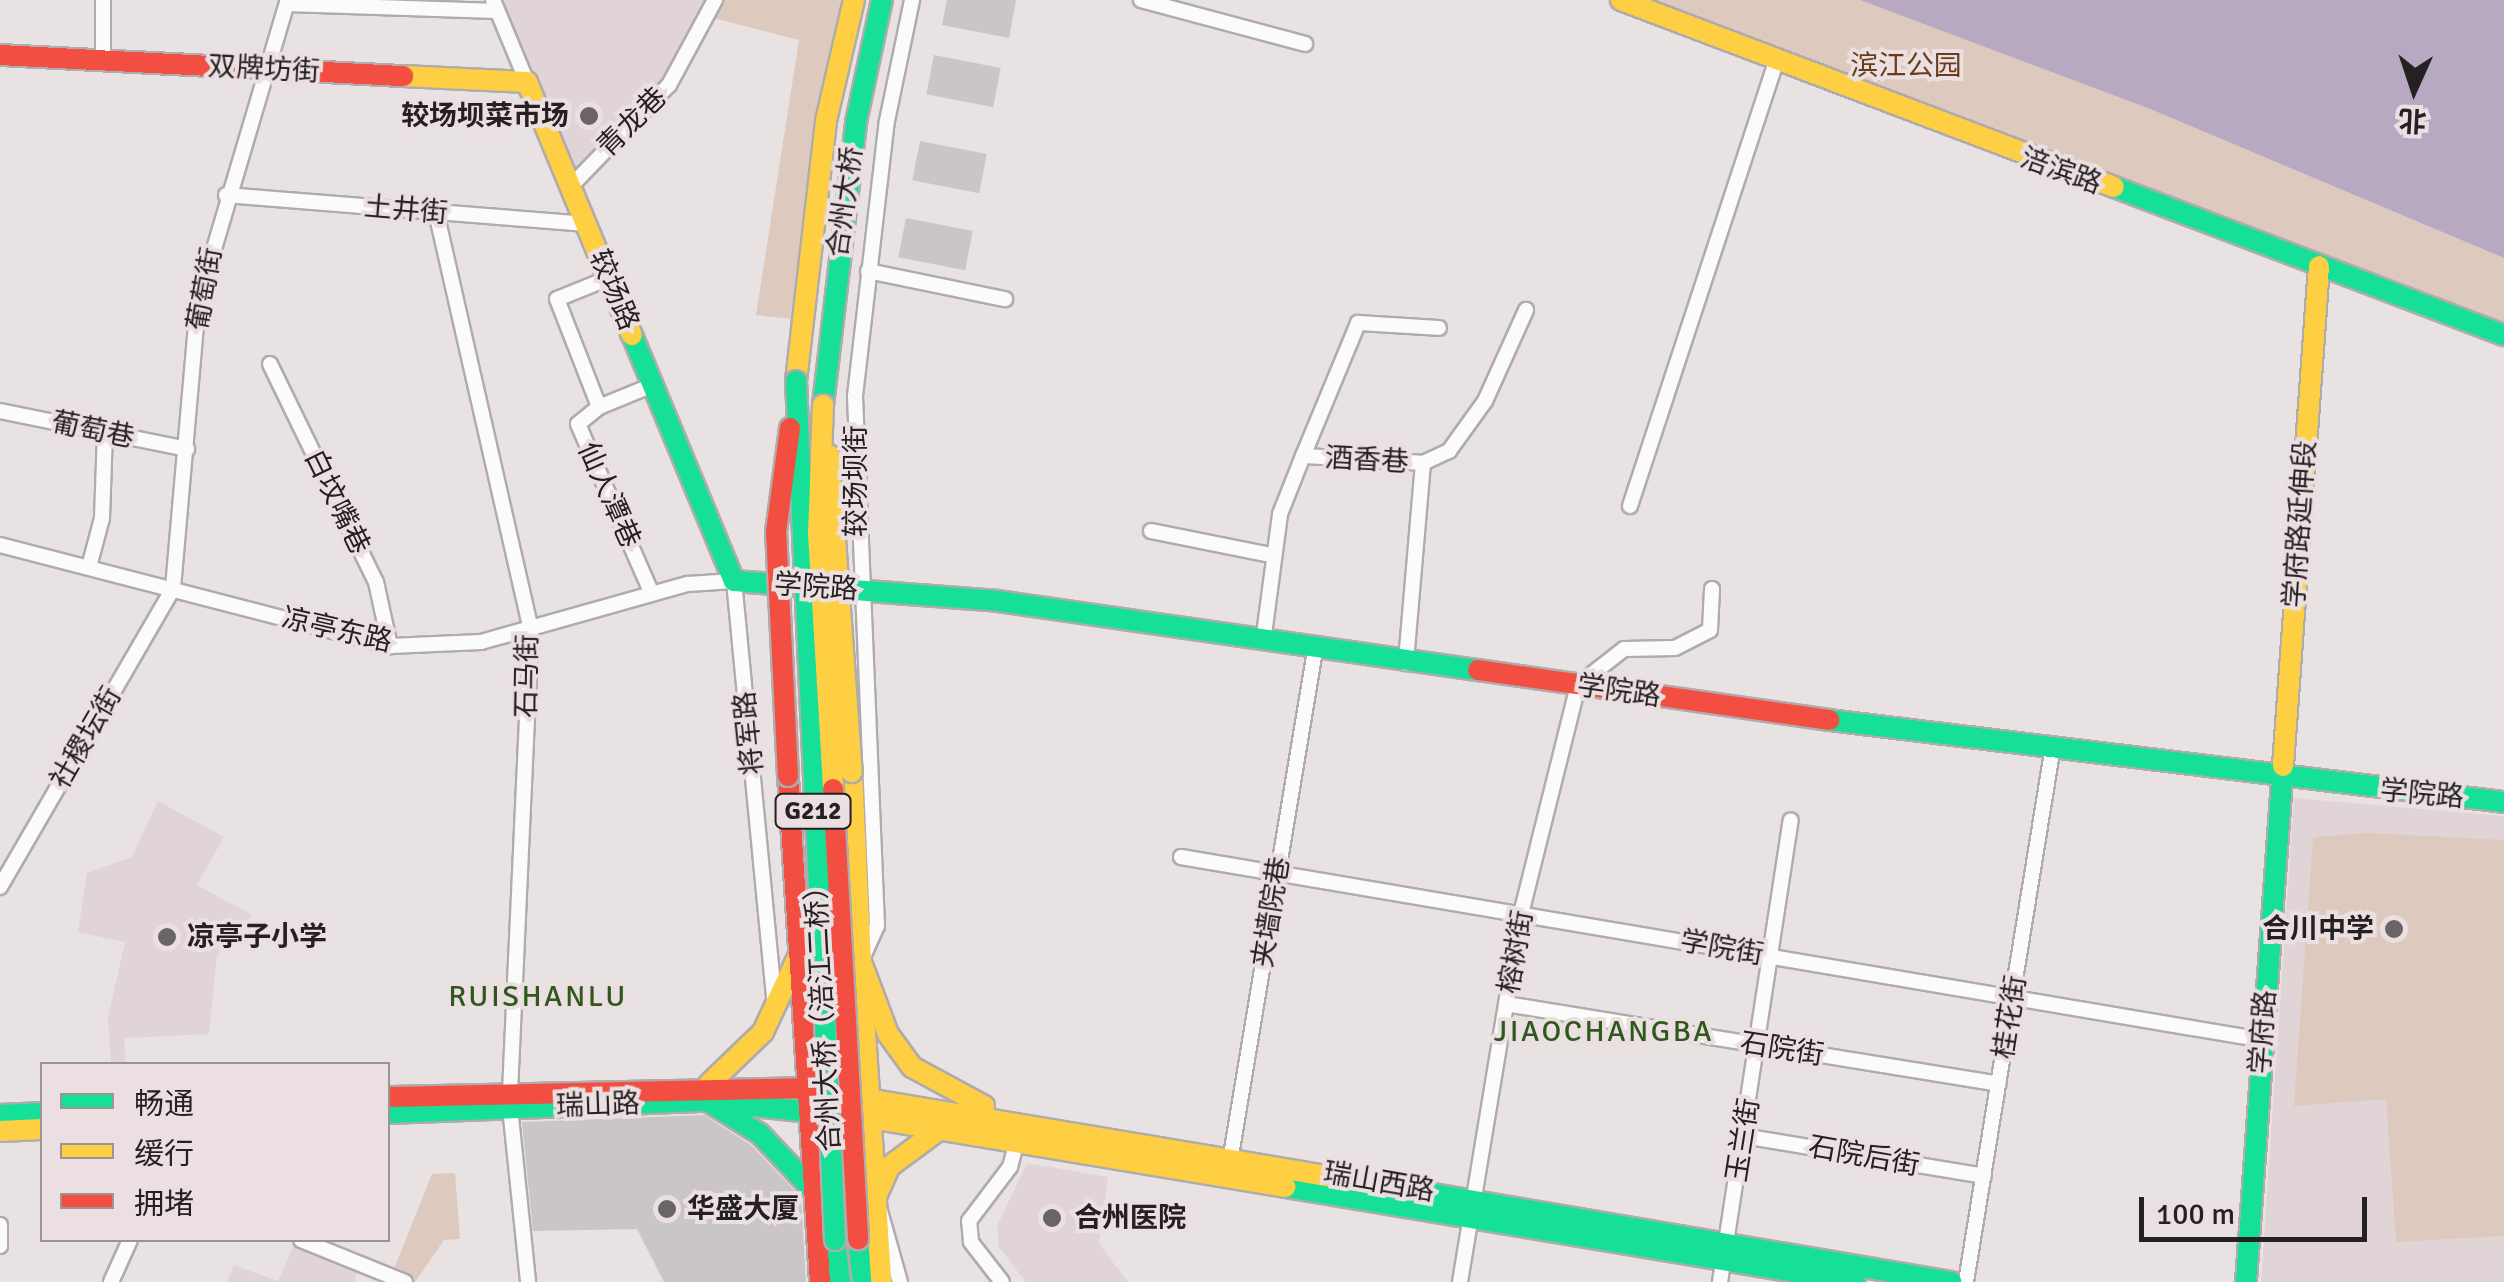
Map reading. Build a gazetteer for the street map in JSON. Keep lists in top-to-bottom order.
{
  "streets": {
    "main road": [
      "双牌坊街",
      "涪滨路",
      "合州大桥",
      "较场路",
      "学府路延伸段",
      "学院路",
      "G212",
      "合州大桥（涪江二桥）",
      "学府路",
      "瑞山路",
      "瑞山西路"
    ],
    "street": [
      "青龙巷",
      "土井街",
      "葡萄街",
      "葡萄巷",
      "酒香巷",
      "较场坝街",
      "仙人潭巷",
      "白坟嘴巷",
      "凉亭东路",
      "石马街",
      "将军路",
      "社稷坛街",
      "夹墙院巷",
      "学院街",
      "榕树街",
      "桂花街",
      "石院街",
      "玉兰街",
      "石院后街"
    ]
  },
  "crossings": [
    ["双牌坊街", "葡萄街"],
    ["双牌坊街", "较场路"],
    ["青龙巷", "较场路"],
    ["涪滨路", "学府路延伸段"],
    ["合州大桥", "合州大桥（涪江二桥）"],
    ["土井街", "葡萄街"],
    ["土井街", "较场路"],
    ["土井街", "石马街"],
    ["葡萄街", "葡萄巷"],
    ["葡萄街", "凉亭东路"],
    ["葡萄街", "社稷坛街"],
    ["较场路", "仙人潭巷"],
    ["较场路", "学院路"],
    ["较场路", "凉亭东路"],
    ["较场路", "将军路"],
    ["酒香巷", "学院路"],
    ["较场坝街", "学院路"],
    ["仙人潭巷", "凉亭东路"],
    ["白坟嘴巷", "凉亭东路"],
    ["学府路延伸段", "学院路"],
    ["学府路延伸段", "学府路"],
    ["学院路", "凉亭东路"],
    ["学院路", "将军路"],
    ["学院路", "夹墙院巷"],
    ["学院路", "榕树街"],
    ["学院路", "桂花街"],
    ["学院路", "学府路"],
    ["凉亭东路", "石马街"],
    ["凉亭东路", "将军路"],
    ["凉亭东路", "社稷坛街"],
    ["石马街", "瑞山路"],
    ["夹墙院巷", "学院街"],
    ["夹墙院巷", "瑞山西路"],
    ["学院街", "榕树街"],
    ["学院街", "桂花街"],
    ["学院街", "学府路"],
    ["学院街", "玉兰街"],
    ["榕树街", "石院街"],
    ["榕树街", "瑞山西路"],
    ["桂花街", "石院街"],
    ["桂花街", "石院后街"],
    ["石院街", "玉兰街"],
    ["瑞山路", "瑞山西路"],
    ["玉兰街", "石院后街"],
    ["玉兰街", "瑞山西路"]
  ],
  "districts": ["RUISHANLU", "JIAOCHANGBA"],
  "parks": ["滨江公园"],
  "places": [
    "较场坝菜市场",
    "合川中学",
    "凉亭子小学",
    "华盛大厦",
    "合州医院"
  ],
  "legend": ["畅通", "缓行", "拥堵"],
  "scale_bar": "100 m",
  "north": "bottom"
}
